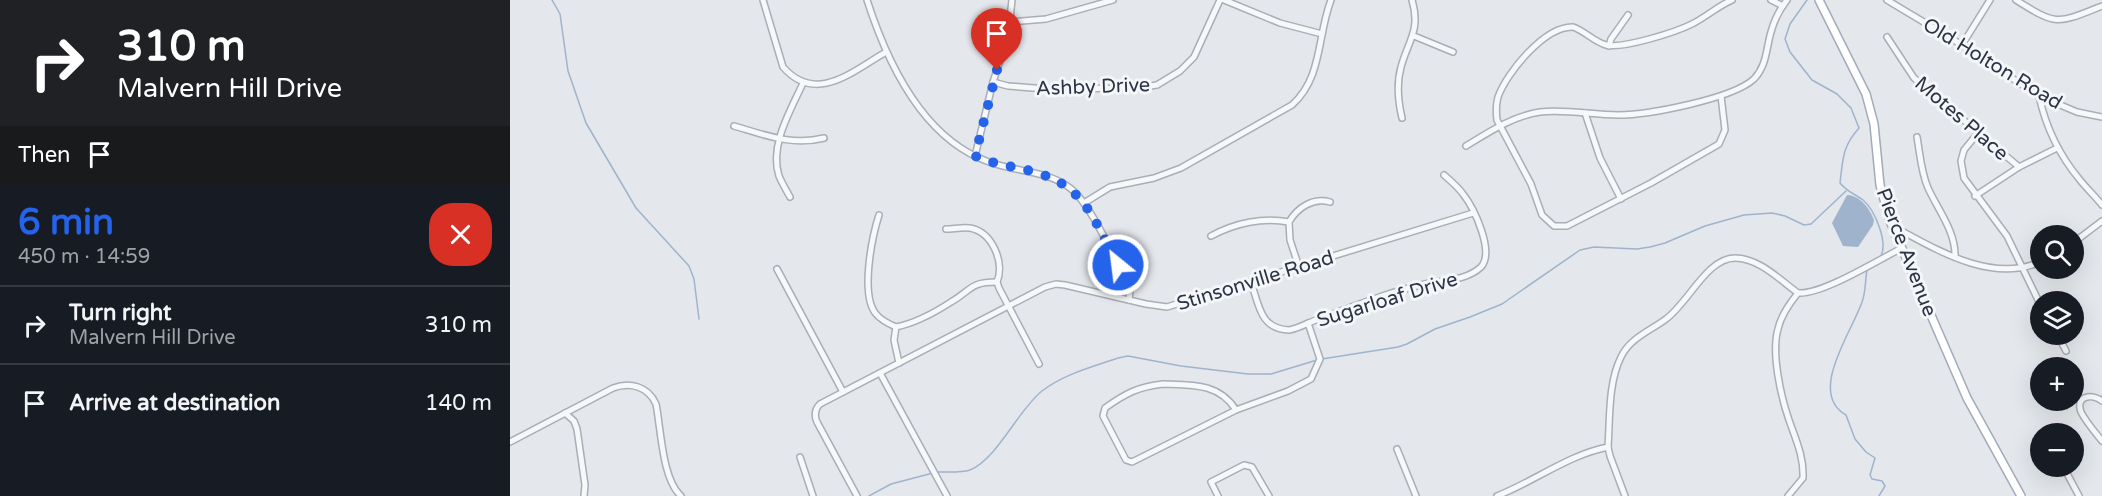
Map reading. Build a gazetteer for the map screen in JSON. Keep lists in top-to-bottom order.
{
  "streets": {
    "main road": ["Pierce Avenue"],
    "street": [
      "Old Holton Road",
      "Ashby Drive",
      "Motes Place",
      "Stinsonville Road",
      "Sugarloaf Drive"
    ]
  },
  "crossings": [
    ["Stinsonville Road", "Sugarloaf Drive"]
  ],
  "page": {
    "turn": ["310 m", "Malvern Hill Drive"],
    "then": "Then",
    "heading": ["6 min", "450 m · 14:59"],
    "map_buttons": ["+", "−"],
    "list": [
      {
        "name": "Turn right",
        "note": "Malvern Hill Drive",
        "value": "310 m"
      },
      {
        "name": "Arrive at destination",
        "value": "140 m"
      }
    ]
  }
}
